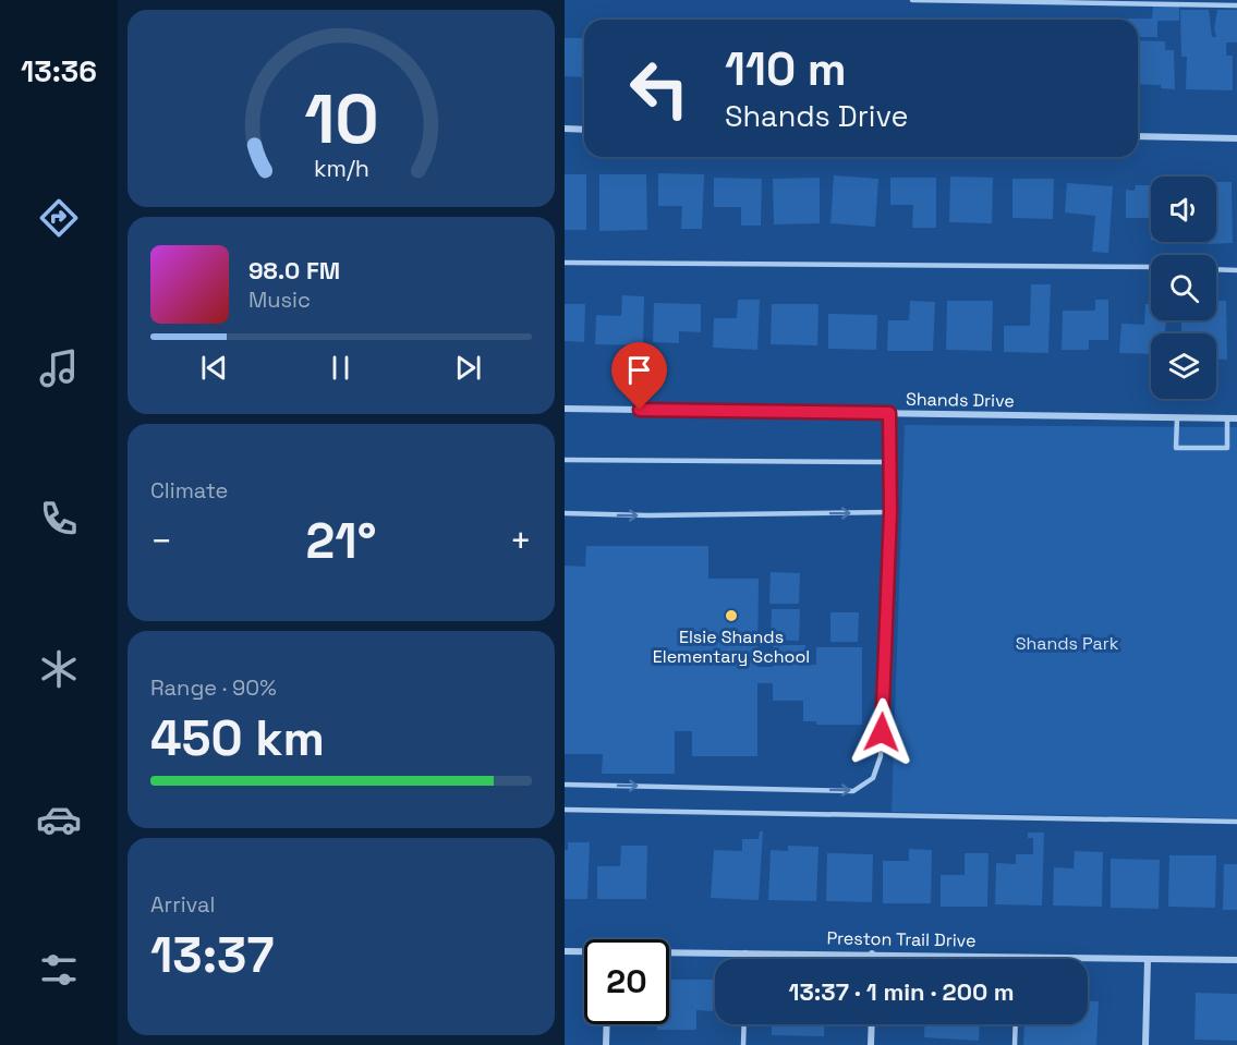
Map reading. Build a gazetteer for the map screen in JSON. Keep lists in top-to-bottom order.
{
  "streets": {
    "street": ["Shands Drive", "Preston Trail Drive"]
  },
  "parks": ["Shands Park"],
  "places": ["Elsie Shands Elementary School"],
  "page": {
    "tabs": "13:36",
    "turn": ["110 m", "Shands Drive"],
    "song": ["98.0 FM", "Music"],
    "tile": [
      "Climate",
      ["Range · 90%", "450 km"],
      ["Arrival", "13:37"]
    ],
    "heat": ["−", "21°", "+"],
    "limit": "20",
    "trip": "13:37 · 1 min · 200 m",
    "gauge": ["10", "km/h"]
  }
}
